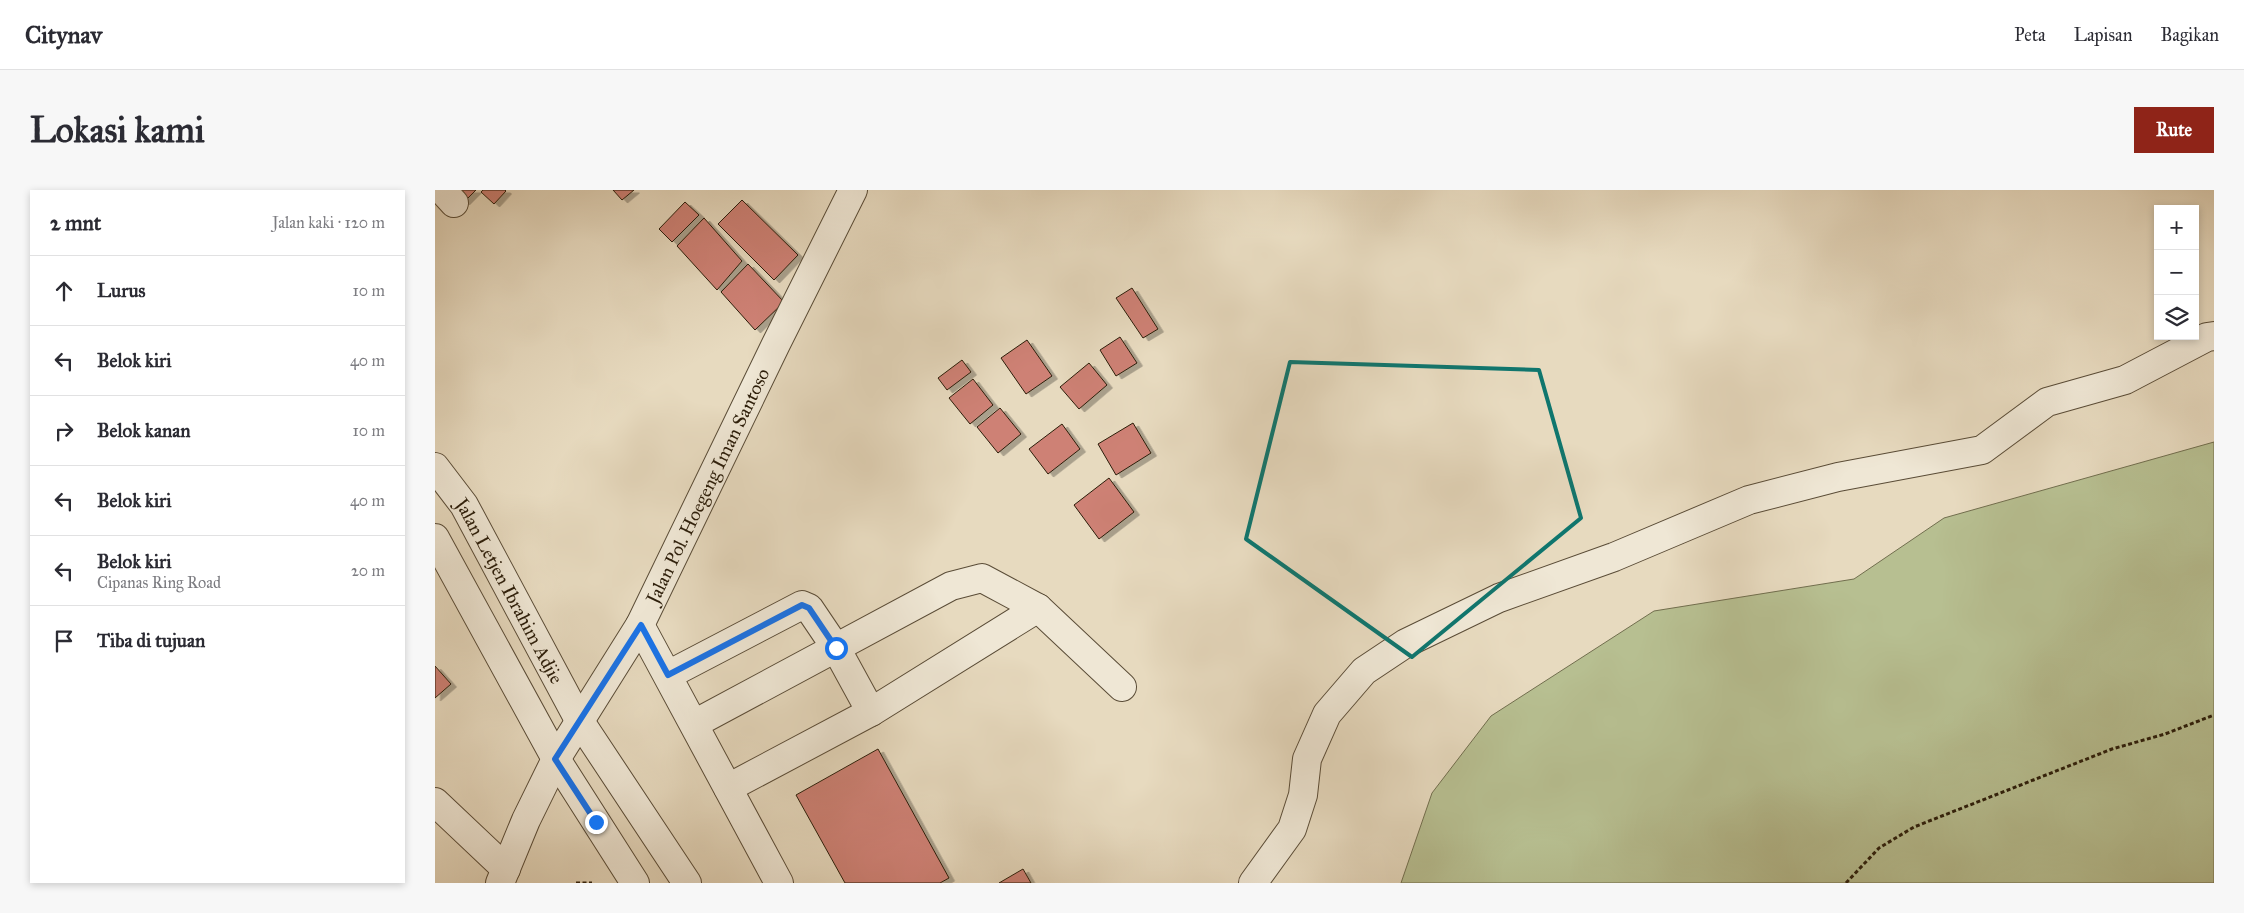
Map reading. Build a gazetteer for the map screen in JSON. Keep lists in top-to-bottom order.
{
  "streets": {
    "street": ["Jalan Pol. Hoegeng Iman Santoso", "Jalan Letjen Ibrahim Adjie"]
  },
  "crossings": [
    ["Jalan Pol. Hoegeng Iman Santoso", "Jalan Letjen Ibrahim Adjie"]
  ],
  "page": {
    "header": "Citynav",
    "nav": ["Peta", "Lapisan", "Bagikan"],
    "buttons": "Rute",
    "title": "Lokasi kami",
    "heading": ["2 mnt", "Jalan kaki · 120 m"],
    "map_buttons": ["+", "−"],
    "list": [
      ["Lurus", "10 m"],
      ["Belok kiri", "40 m"],
      ["Belok kanan", "10 m"],
      ["Belok kiri", "40 m"],
      ["Belok kiri", "Cipanas Ring Road", "20 m"],
      "Tiba di tujuan"
    ]
  }
}
